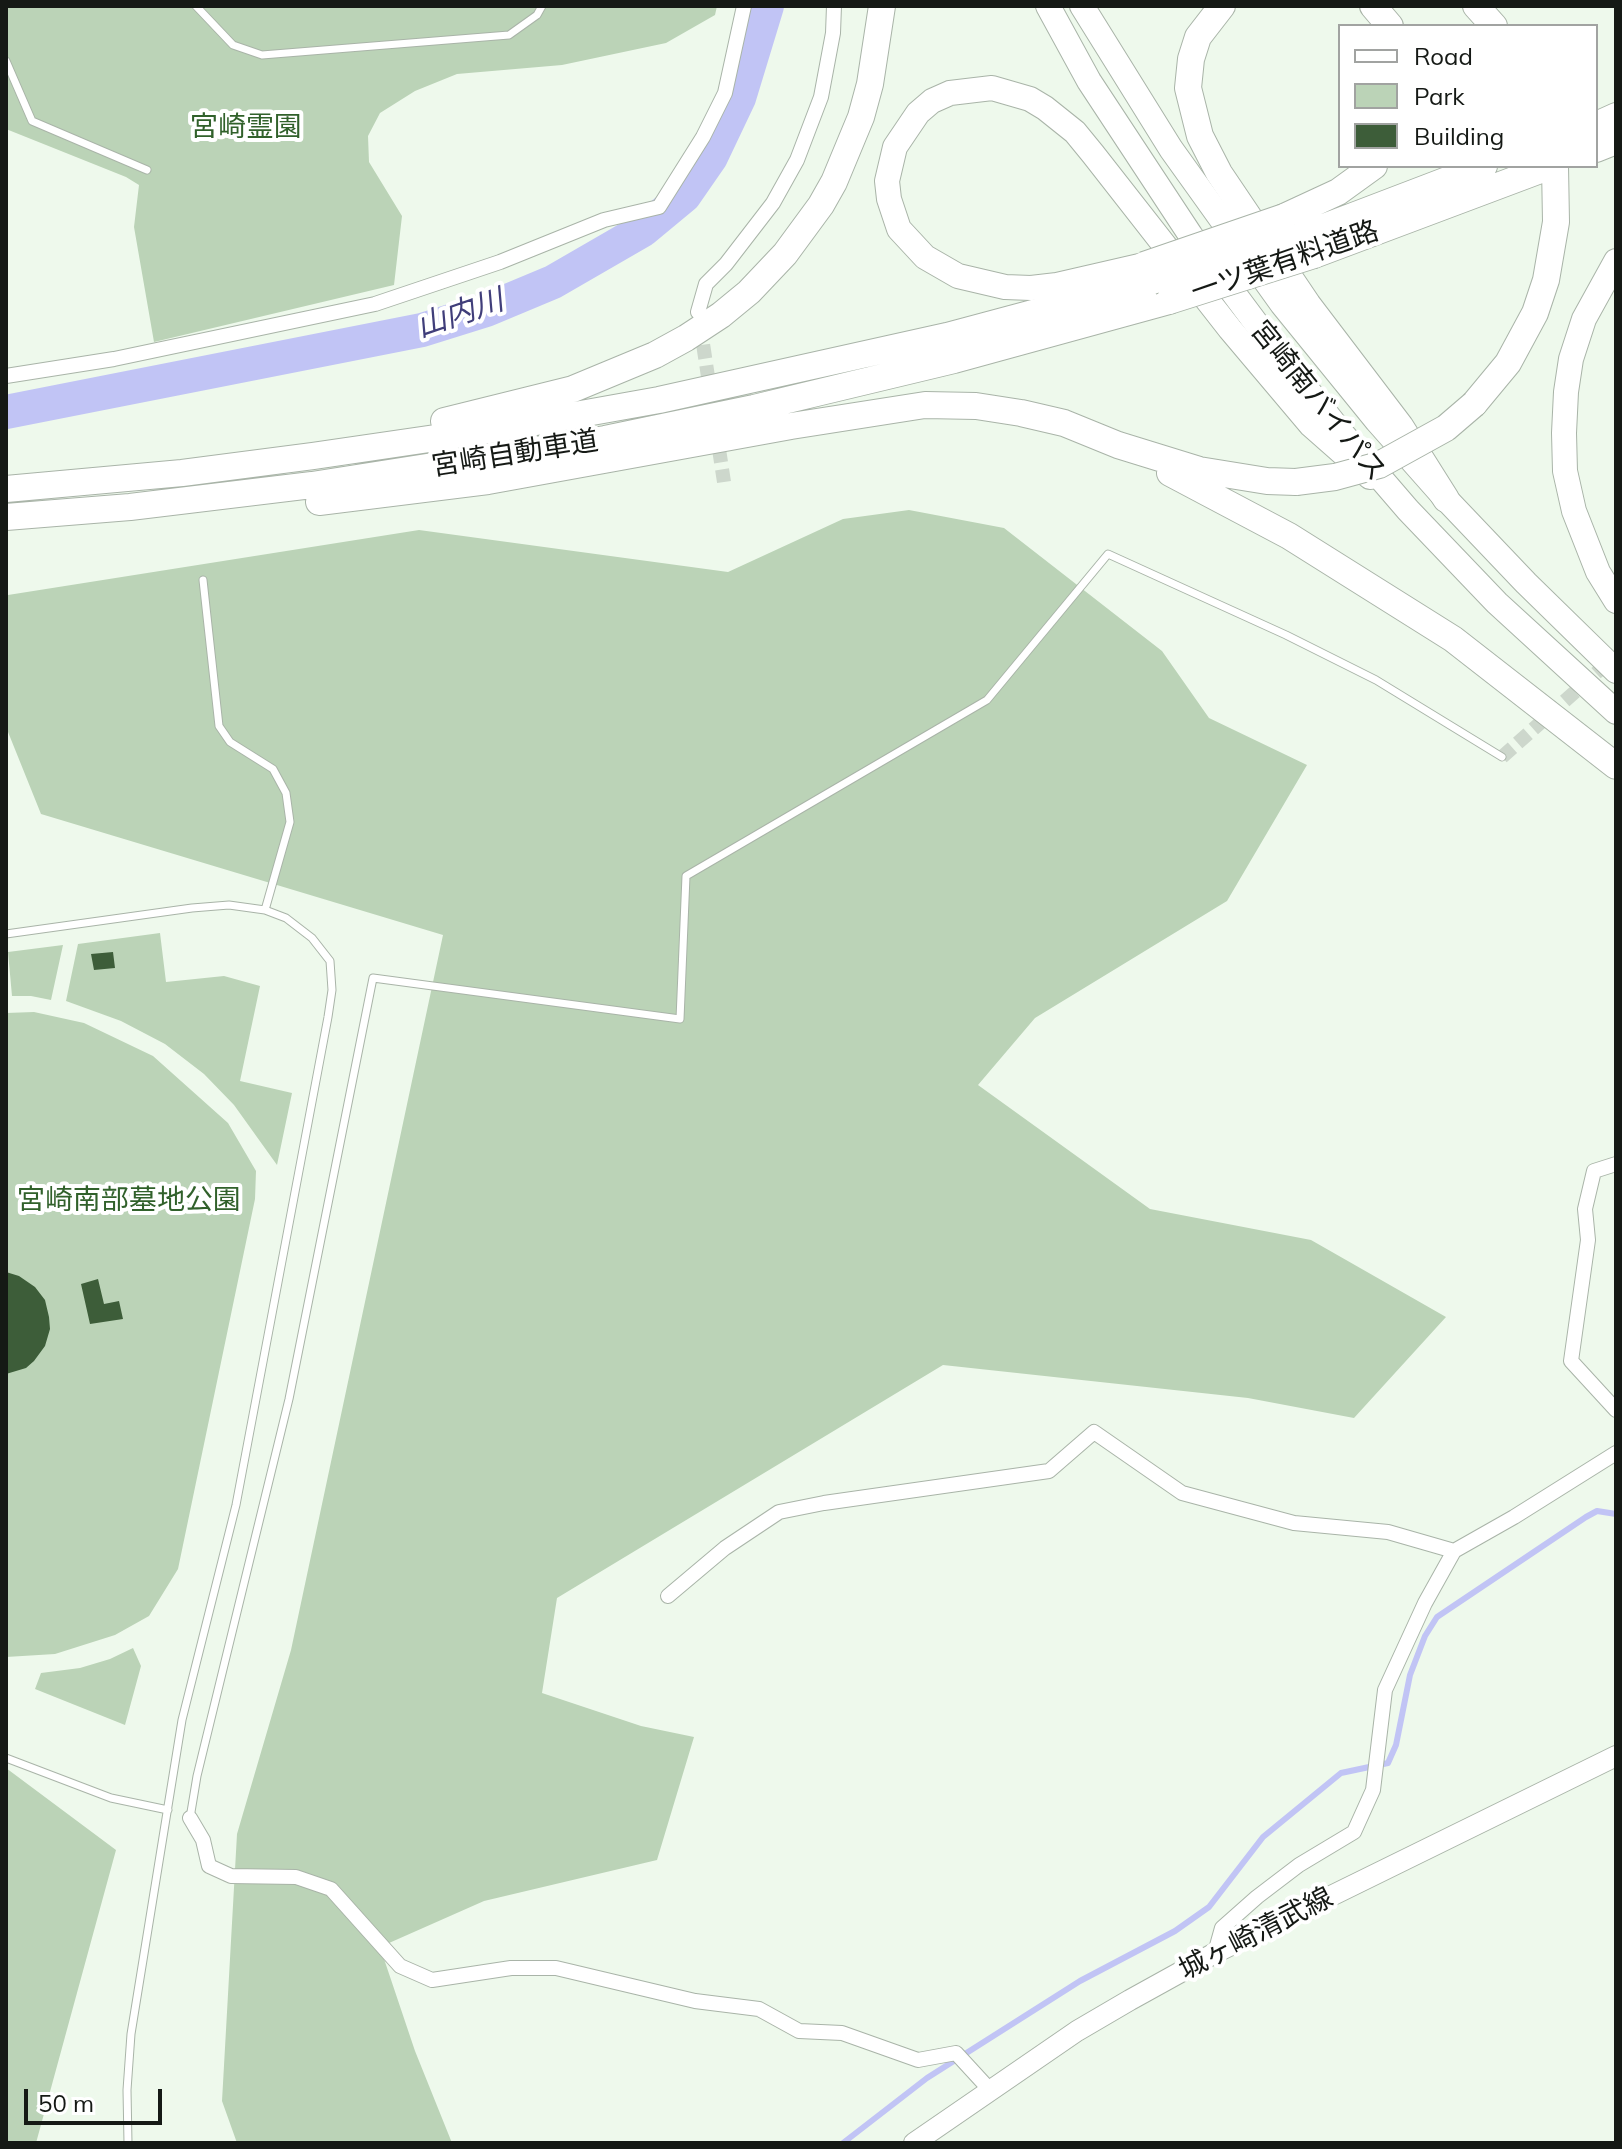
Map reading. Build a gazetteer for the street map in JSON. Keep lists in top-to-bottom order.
{
  "streets": {
    "highway": ["一ツ葉有料道路", "宮崎自動車道"],
    "main road": ["宮崎南バイパス", "城ヶ崎清武線"]
  },
  "water": ["山内川"],
  "parks": ["宮崎霊園", "宮崎南部墓地公園"],
  "legend": ["Road", "Park", "Building"],
  "scale_bar": "50 m"
}
